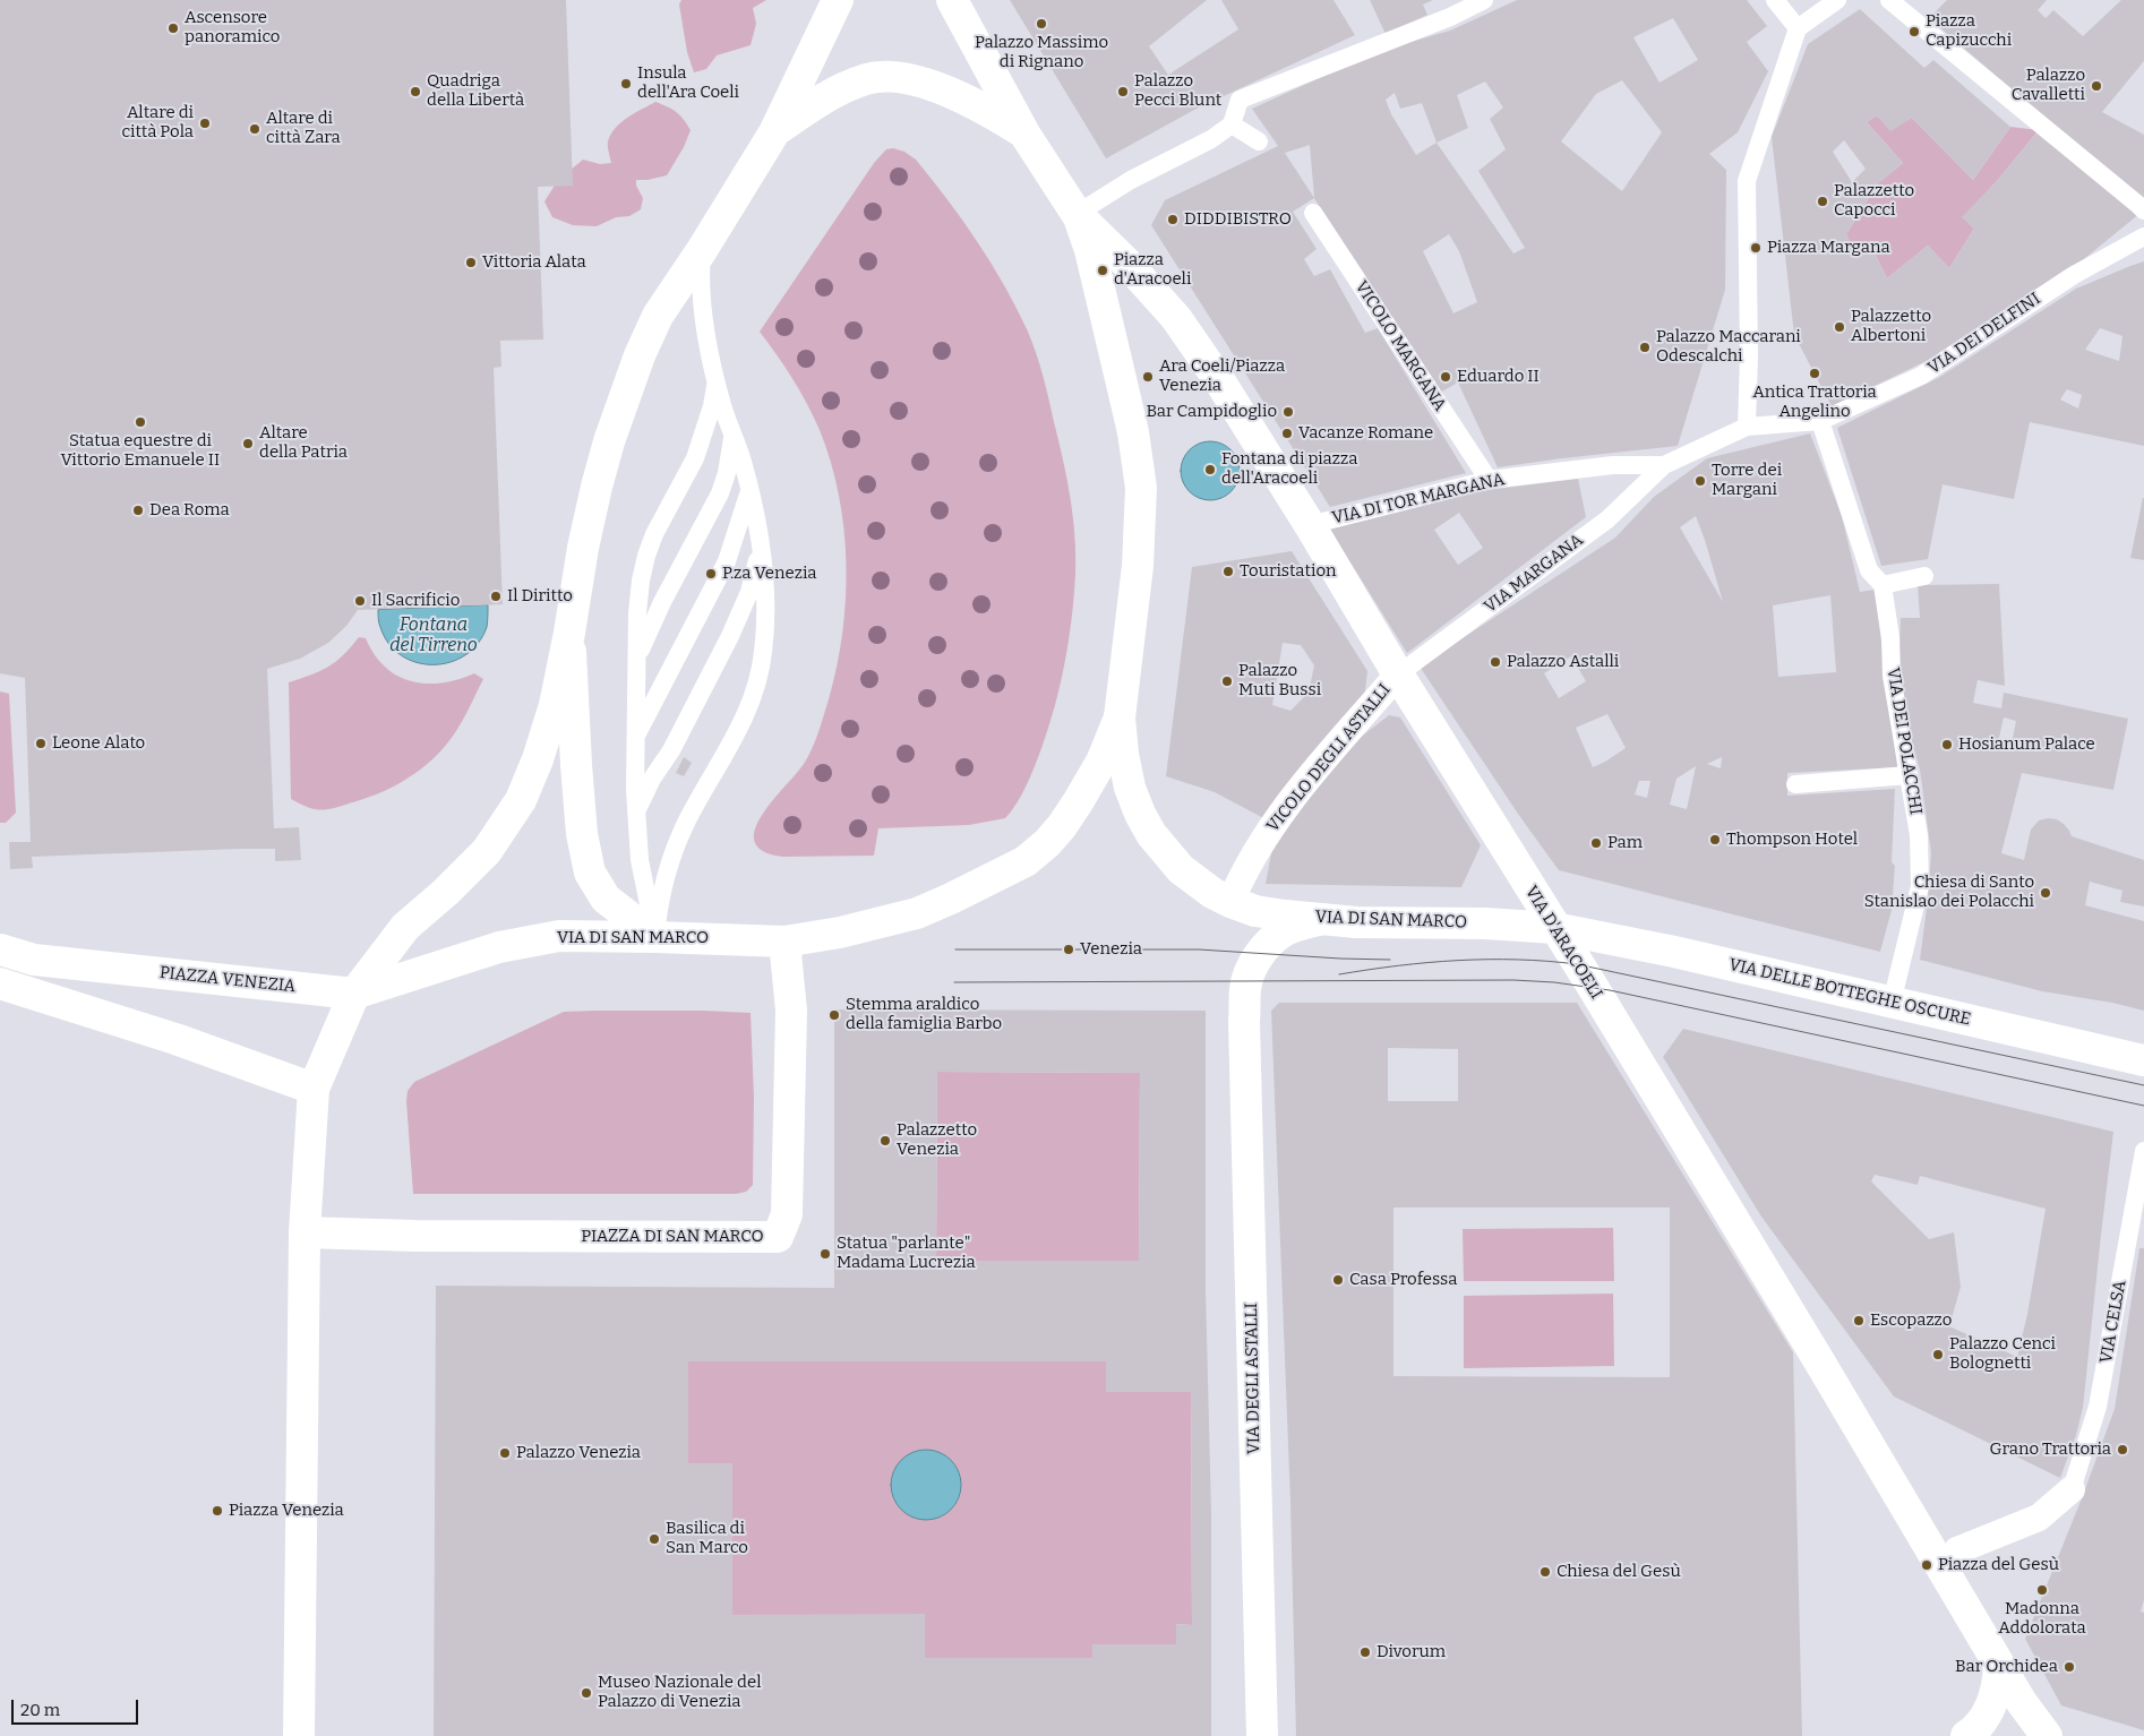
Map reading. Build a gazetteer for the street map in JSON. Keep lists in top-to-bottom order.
{
  "streets": {
    "street": [
      "VICOLO DEGLI ASTALLI",
      "VIA DI SAN MARCO",
      "VIA D'ARACOELI",
      "PIAZZA VENEZIA",
      "VIA DELLE BOTTEGHE OSCURE",
      "PIAZZA DI SAN MARCO",
      "VIA DEGLI ASTALLI"
    ],
    "lane": [
      "VIA DEI DELFINI",
      "VICOLO MARGANA",
      "VIA DI TOR MARGANA",
      "VIA MARGANA",
      "VIA DEI POLACCHI",
      "VIA CELSA"
    ]
  },
  "crossings": [
    ["VIA DEI DELFINI", "VIA DEI POLACCHI"],
    ["VICOLO MARGANA", "VIA DI TOR MARGANA"],
    ["VIA DI TOR MARGANA", "VIA MARGANA"],
    ["VIA DI TOR MARGANA", "VIA D'ARACOELI"],
    ["VIA MARGANA", "VICOLO DEGLI ASTALLI"],
    ["VIA MARGANA", "VIA D'ARACOELI"],
    ["VIA DEI POLACCHI", "VIA DELLE BOTTEGHE OSCURE"],
    ["VICOLO DEGLI ASTALLI", "VIA DI SAN MARCO"],
    ["VICOLO DEGLI ASTALLI", "VIA D'ARACOELI"],
    ["VIA DI SAN MARCO", "VIA D'ARACOELI"],
    ["VIA DI SAN MARCO", "PIAZZA VENEZIA"],
    ["VIA DI SAN MARCO", "VIA DELLE BOTTEGHE OSCURE"],
    ["VIA DI SAN MARCO", "PIAZZA DI SAN MARCO"],
    ["VIA DI SAN MARCO", "VIA DEGLI ASTALLI"],
    ["VIA D'ARACOELI", "VIA DELLE BOTTEGHE OSCURE"]
  ],
  "water": ["Fontana del Tirreno"],
  "places": [
    "Palazzo Massimo di Rignano",
    "Ascensore panoramico",
    "Piazza Capizucchi",
    "Insula dell'Ara Coeli",
    "Palazzo Cavalletti",
    "Quadriga della Libertà",
    "Palazzo Pecci Blunt",
    "Altare di città Pola",
    "Altare di città Zara",
    "Palazzetto Capocci",
    "DIDDIBISTRO",
    "Piazza Margana",
    "Vittoria Alata",
    "Piazza d'Aracoeli",
    "Palazzetto Albertoni",
    "Palazzo Maccarani Odescalchi",
    "Antica Trattoria Angelino",
    "Ara Coeli/Piazza Venezia",
    "Eduardo II",
    "Bar Campidoglio",
    "Statua equestre di Vittorio Emanuele II",
    "Vacanze Romane",
    "Altare della Patria",
    "Fontana di piazza dell'Aracoeli",
    "Torre dei Margani",
    "Dea Roma",
    "Touristation",
    "P.za Venezia",
    "Il Diritto",
    "Il Sacrificio",
    "Palazzo Astalli",
    "Palazzo Muti Bussi",
    "Leone Alato",
    "Hosianum Palace",
    "Thompson Hotel",
    "Pam",
    "Chiesa di Santo Stanislao dei Polacchi",
    "Venezia",
    "Stemma araldico della famiglia Barbo",
    "Palazzetto Venezia",
    "Statua \"parlante\" Madama Lucrezia",
    "Casa Professa",
    "Escopazzo",
    "Palazzo Cenci Bolognetti",
    "Grano Trattoria",
    "Palazzo Venezia",
    "Piazza Venezia",
    "Basilica di San Marco",
    "Piazza del Gesù",
    "Chiesa del Gesù",
    "Madonna Addolorata",
    "Divorum",
    "Bar Orchidea",
    "Museo Nazionale del Palazzo di Venezia"
  ],
  "scale_bar": "20 m"
}
